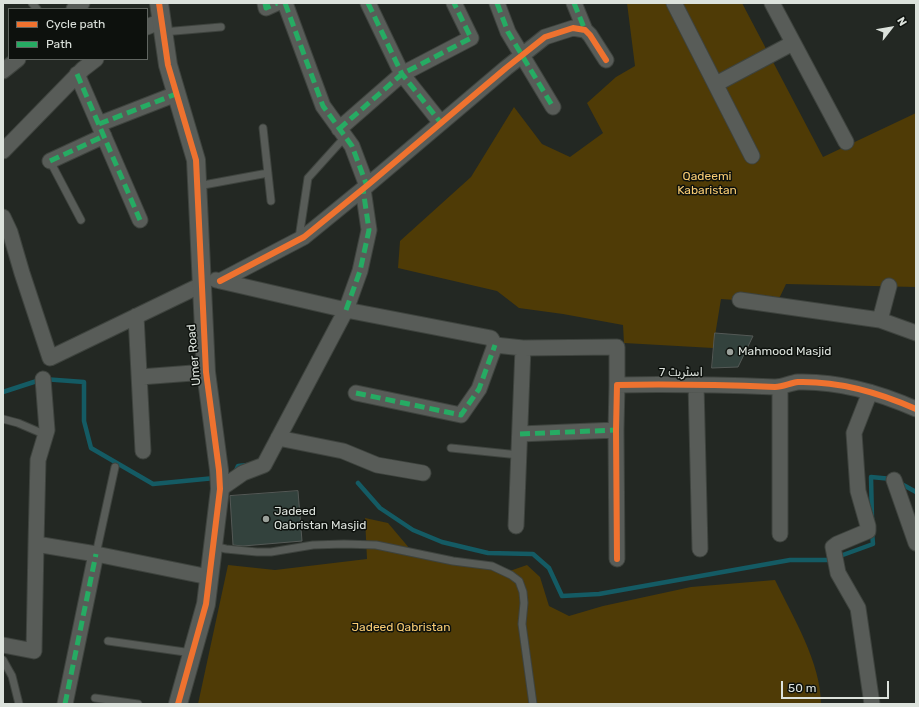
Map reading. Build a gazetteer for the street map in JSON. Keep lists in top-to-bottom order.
{
  "streets": {
    "street": ["Umer Road", "اسٹریٹ 7"]
  },
  "parks": ["Qadeemi Kabaristan", "Jadeed Qabristan"],
  "places": ["Mahmood Masjid", "Jadeed Qabristan Masjid"],
  "legend": ["Cycle path", "Path"],
  "scale_bar": "50 m",
  "north": "top right"
}
